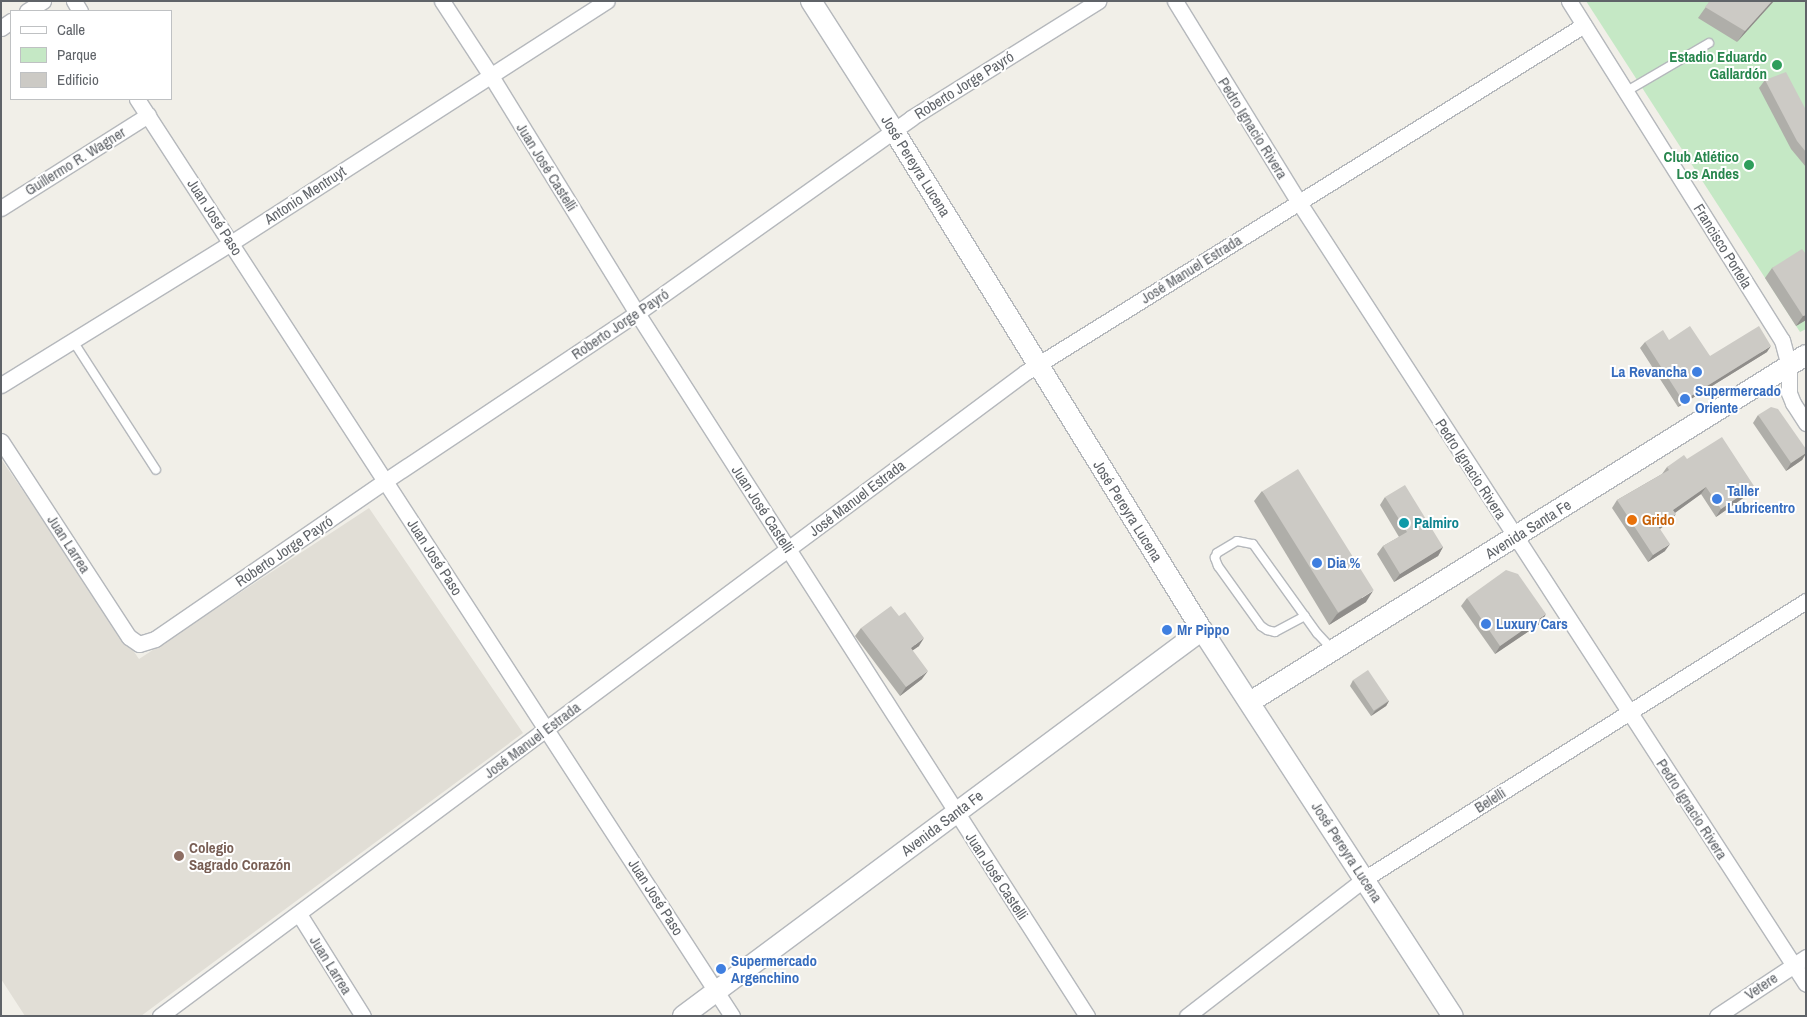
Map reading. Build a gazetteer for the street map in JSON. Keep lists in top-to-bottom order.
{
  "streets": {
    "main road": ["José Pereyra Lucena", "Avenida Santa Fe"],
    "street": [
      "Roberto Jorge Payró",
      "Pedro Ignacio Rivera",
      "Guillermo R. Wagner",
      "Juan José Castelli",
      "Antonio Mentruyt",
      "Juan José Paso",
      "Francisco Portela",
      "José Manuel Estrada",
      "Juan Larrea",
      "Belelli",
      "Vetere"
    ]
  },
  "crossings": [
    ["Roberto Jorge Payró", "José Pereyra Lucena"],
    ["Roberto Jorge Payró", "Juan José Castelli"],
    ["Roberto Jorge Payró", "Juan José Paso"],
    ["Roberto Jorge Payró", "Juan Larrea"],
    ["Pedro Ignacio Rivera", "José Manuel Estrada"],
    ["Pedro Ignacio Rivera", "Avenida Santa Fe"],
    ["Pedro Ignacio Rivera", "Belelli"],
    ["Pedro Ignacio Rivera", "Vetere"],
    ["Guillermo R. Wagner", "Juan José Paso"],
    ["José Pereyra Lucena", "José Manuel Estrada"],
    ["José Pereyra Lucena", "Avenida Santa Fe"],
    ["José Pereyra Lucena", "Belelli"],
    ["Juan José Castelli", "Antonio Mentruyt"],
    ["Juan José Castelli", "José Manuel Estrada"],
    ["Juan José Castelli", "Avenida Santa Fe"],
    ["Antonio Mentruyt", "Juan José Paso"],
    ["Juan José Paso", "José Manuel Estrada"],
    ["Juan José Paso", "Avenida Santa Fe"],
    ["Francisco Portela", "José Manuel Estrada"],
    ["Francisco Portela", "Avenida Santa Fe"],
    ["José Manuel Estrada", "Juan Larrea"]
  ],
  "places": [
    "Estadio Eduardo Gallardón",
    "Club Atlético Los Andes",
    "La Revancha",
    "Supermercado Oriente",
    "Taller Lubricentro",
    "Grido",
    "Palmiro",
    "Dia %",
    "Luxury Cars",
    "Mr Pippo",
    "Colegio Sagrado Corazón",
    "Supermercado Argenchino"
  ],
  "legend": ["Calle", "Parque", "Edificio"]
}
